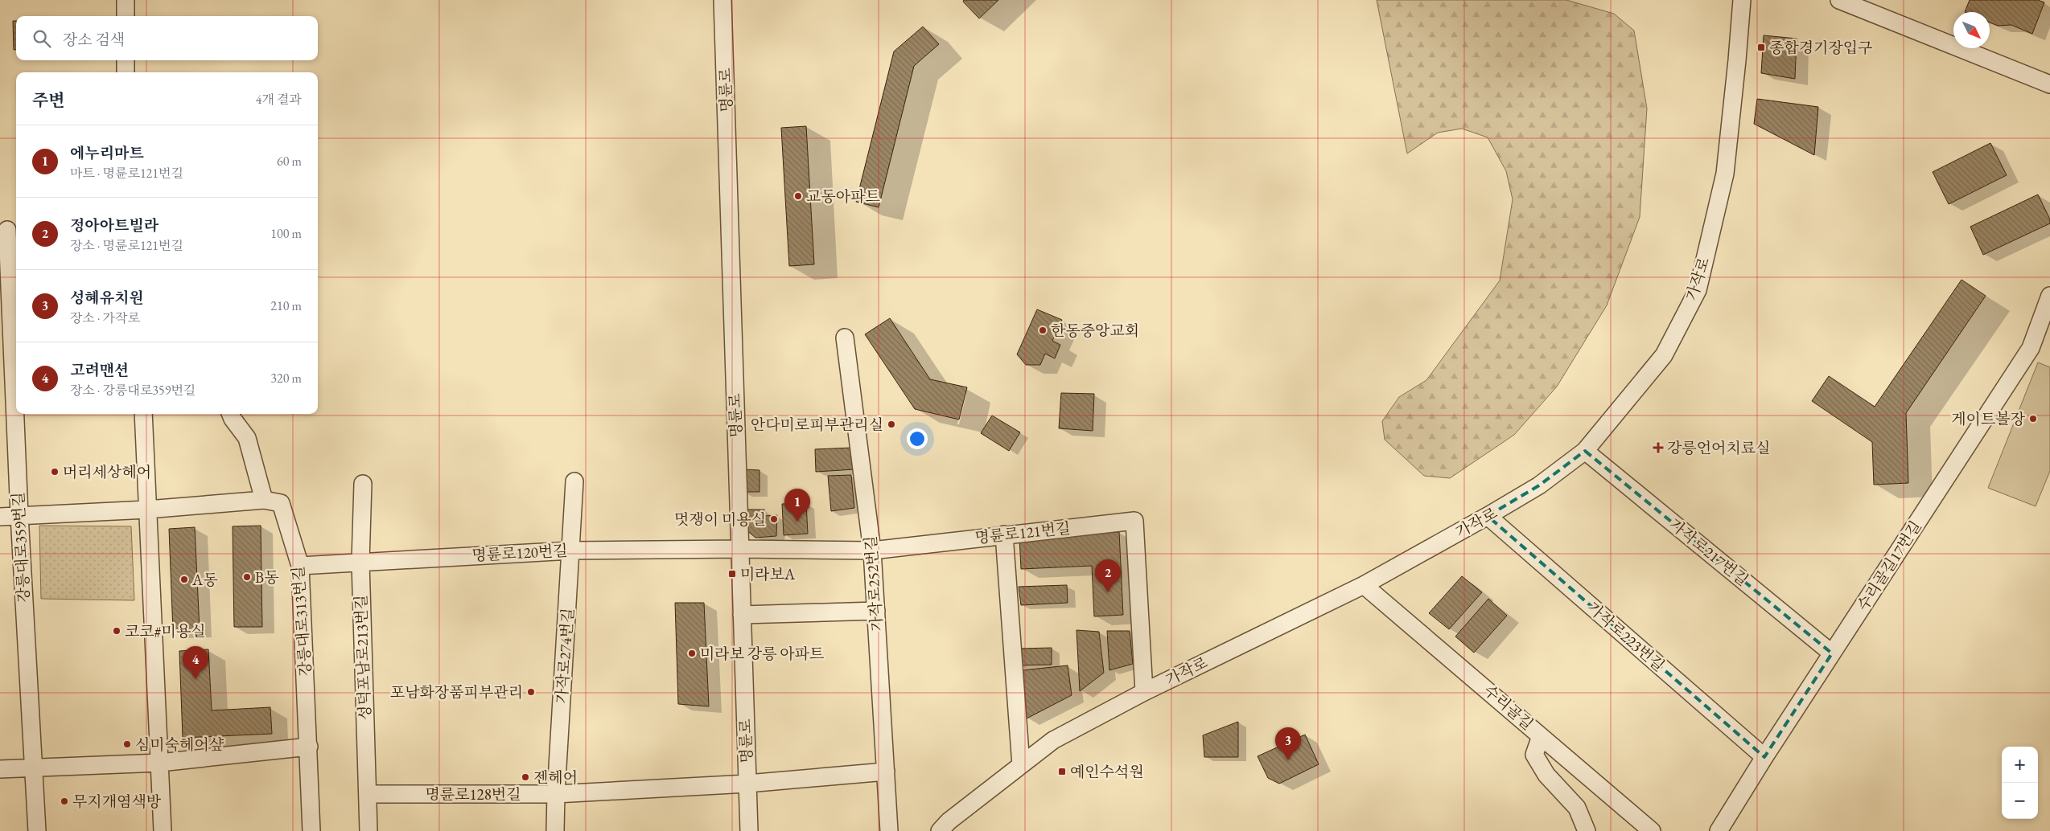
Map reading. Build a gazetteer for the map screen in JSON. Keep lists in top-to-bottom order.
{
  "streets": {
    "street": [
      "명륜로",
      "가작로",
      "명륜로121번길",
      "강릉대로359번길",
      "가작로217번길",
      "명륜로120번길",
      "수리골길17번길",
      "가작로252번길",
      "강릉대로313번길",
      "가작로223번길",
      "가작로274번길",
      "성덕포남로213번길",
      "수리골길",
      "명륜로128번길"
    ]
  },
  "crossings": [
    ["명륜로", "명륜로121번길"],
    ["명륜로", "명륜로120번길"],
    ["명륜로", "명륜로128번길"],
    ["가작로", "명륜로121번길"],
    ["가작로", "가작로217번길"],
    ["가작로", "가작로223번길"],
    ["가작로", "수리골길"],
    ["명륜로121번길", "명륜로120번길"],
    ["명륜로121번길", "가작로252번길"],
    ["가작로217번길", "수리골길17번길"],
    ["명륜로120번길", "강릉대로313번길"],
    ["명륜로120번길", "가작로274번길"],
    ["명륜로120번길", "성덕포남로213번길"],
    ["수리골길17번길", "가작로223번길"],
    ["가작로252번길", "명륜로128번길"],
    ["가작로274번길", "명륜로128번길"],
    ["성덕포남로213번길", "명륜로128번길"]
  ],
  "places": {
    "transit": ["종합경기장입구", "미라보A", "예인수석원"],
    "other": [
      "교동아파트",
      "한동중앙교회",
      "게이트볼장",
      "안다미로피부관리실",
      "머리세상헤어",
      "멋쟁이 미용실",
      "B동",
      "A동",
      "코코#미용실",
      "미라보 강릉 아파트",
      "포남화장품피부관리",
      "심미숙헤어샾",
      "젠헤어",
      "무지개염색방"
    ],
    "health": ["강릉언어치료실"]
  },
  "north": "bottom right",
  "page": {
    "search": "장소 검색",
    "heading": ["주변", "4개 결과"],
    "list": [
      {
        "mark": "1",
        "name": "에누리마트",
        "note": "마트 · 명륜로121번길",
        "value": "60 m"
      },
      {
        "mark": "2",
        "name": "정아아트빌라",
        "note": "장소 · 명륜로121번길",
        "value": "100 m"
      },
      {
        "mark": "3",
        "name": "성혜유치원",
        "note": "장소 · 가작로",
        "value": "210 m"
      },
      {
        "mark": "4",
        "name": "고려맨션",
        "note": "장소 · 강릉대로359번길",
        "value": "320 m"
      }
    ],
    "pins": [
      "1",
      "2",
      "4",
      "3"
    ],
    "map_buttons": ["+", "−"]
  }
}
